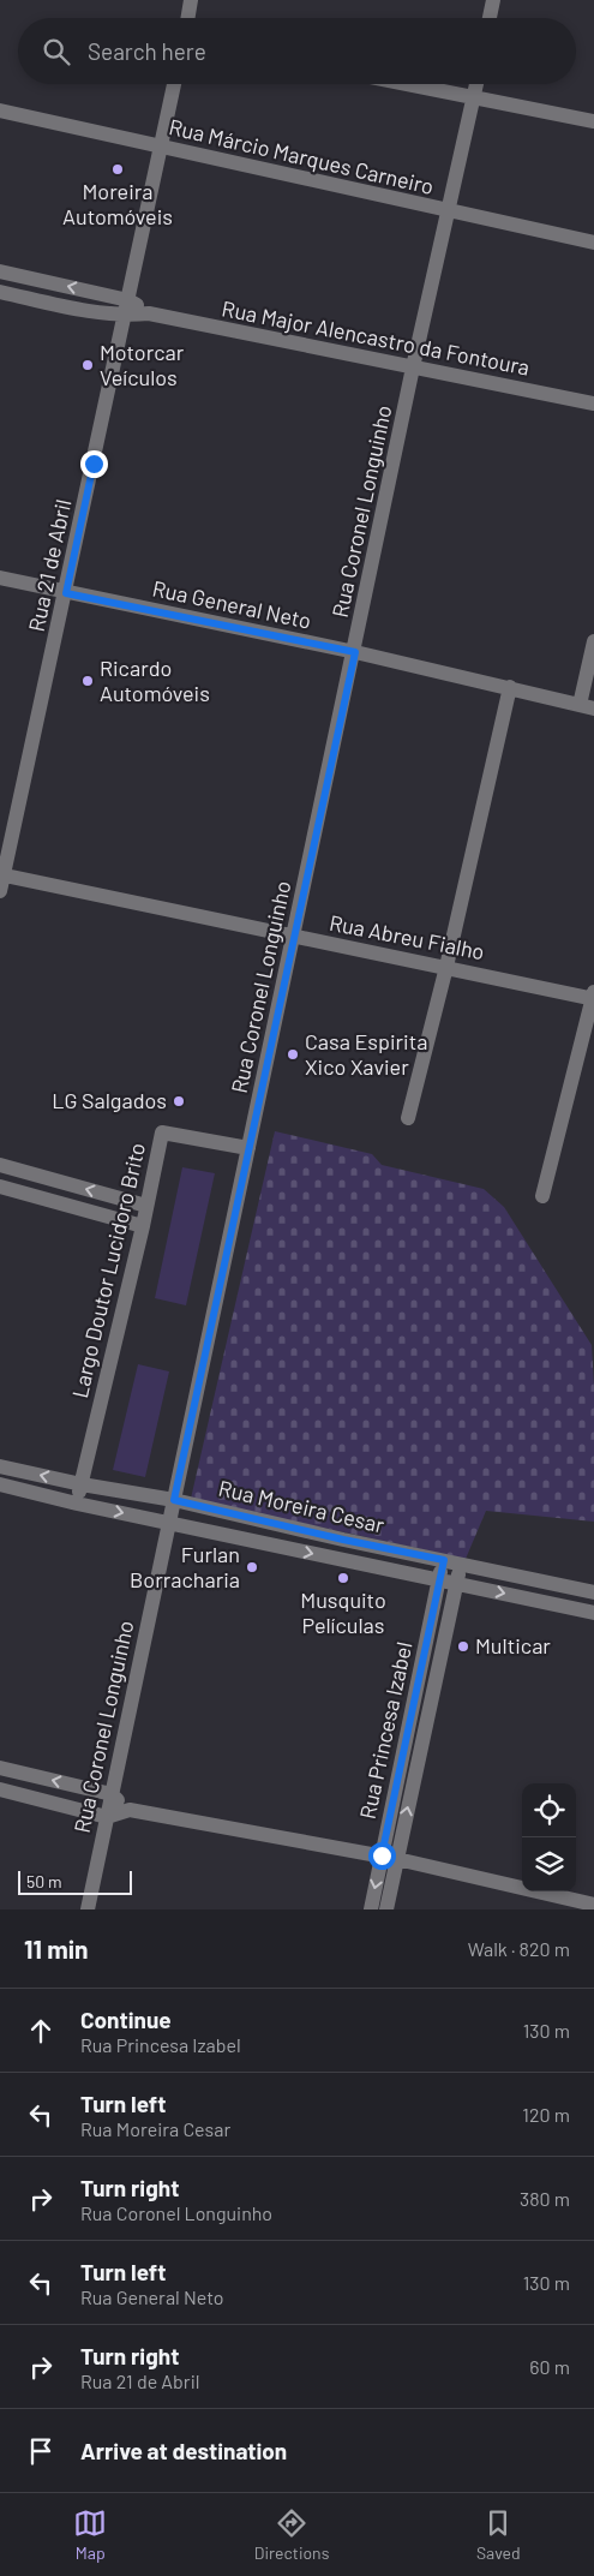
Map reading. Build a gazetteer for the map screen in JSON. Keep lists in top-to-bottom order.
{
  "streets": {
    "street": [
      "Rua Márcio Marques Carneiro",
      "Rua Major Alencastro da Fontoura",
      "Rua Coronel Longuinho",
      "Rua 21 de Abril",
      "Rua General Neto",
      "Rua Abreu Fialho",
      "Largo Doutor Lucidoro Brito",
      "Rua Moreira Cesar",
      "Rua Princesa Izabel"
    ]
  },
  "crossings": [
    ["Rua Márcio Marques Carneiro", "Rua Coronel Longuinho"],
    ["Rua Márcio Marques Carneiro", "Rua 21 de Abril"],
    ["Rua Major Alencastro da Fontoura", "Rua Coronel Longuinho"],
    ["Rua Major Alencastro da Fontoura", "Rua 21 de Abril"],
    ["Rua Coronel Longuinho", "Rua General Neto"],
    ["Rua Coronel Longuinho", "Rua Abreu Fialho"],
    ["Rua Coronel Longuinho", "Largo Doutor Lucidoro Brito"],
    ["Rua Coronel Longuinho", "Rua Moreira Cesar"],
    ["Rua 21 de Abril", "Rua General Neto"],
    ["Rua 21 de Abril", "Rua Abreu Fialho"],
    ["Largo Doutor Lucidoro Brito", "Rua Moreira Cesar"],
    ["Rua Moreira Cesar", "Rua Princesa Izabel"]
  ],
  "places": [
    "Moreira Automóveis",
    "Motorcar Veículos",
    "Ricardo Automóveis",
    "Casa Espirita Xico Xavier",
    "LG Salgados",
    "Furlan Borracharia",
    "Musquito Películas",
    "Multicar"
  ],
  "scale_bar": "50 m",
  "page": {
    "search": "Search here",
    "scale": "50 m",
    "heading": ["11 min", "Walk · 820 m"],
    "list": [
      ["Continue", "Rua Princesa Izabel", "130 m"],
      ["Turn left", "Rua Moreira Cesar", "120 m"],
      ["Turn right", "Rua Coronel Longuinho", "380 m"],
      ["Turn left", "Rua General Neto", "130 m"],
      ["Turn right", "Rua 21 de Abril", "60 m"],
      "Arrive at destination"
    ],
    "nav": ["Map", "Directions", "Saved"]
  }
}
